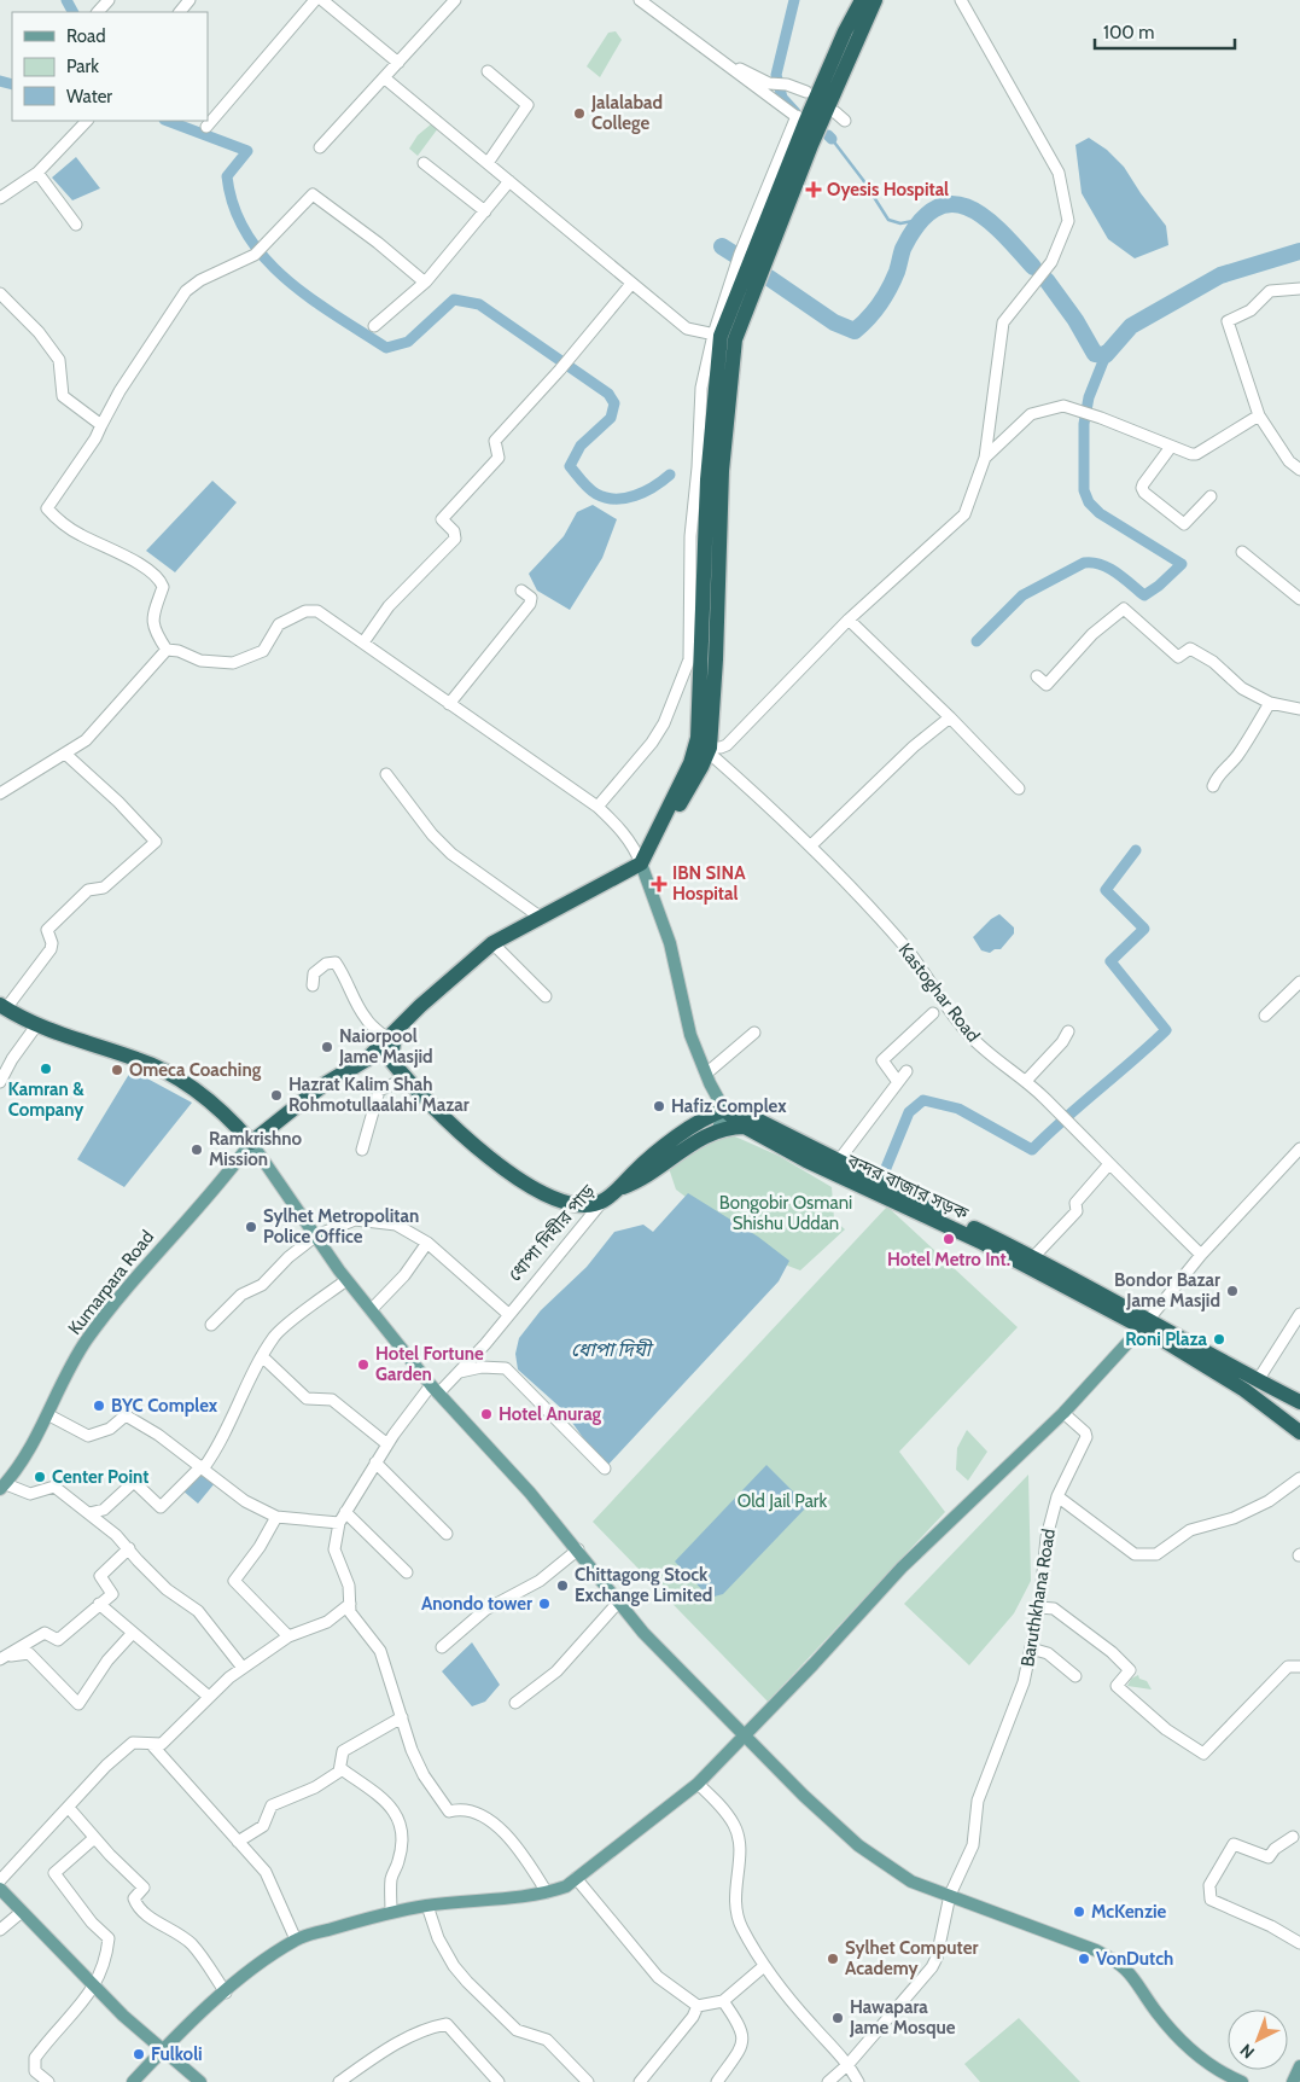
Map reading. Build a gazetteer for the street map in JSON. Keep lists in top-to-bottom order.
{
  "streets": {
    "highway": ["বন্দর বাজার সড়ক", "ধোপা দিঘীর পাড়"],
    "main road": ["Kumarpara Road"],
    "street": ["Kastoghar Road", "Baruthkhana Road"]
  },
  "crossings": [
    ["বন্দর বাজার সড়ক", "ধোপা দিঘীর পাড়"]
  ],
  "water": ["ধোপা দিঘী"],
  "parks": ["Bongobir Osmani Shishu Uddan", "Old Jail Park"],
  "places": {
    "other": [
      "Jalalabad College",
      "Naiorpool Jame Masjid",
      "Kamran & Company",
      "Omeca Coaching",
      "Hazrat Kalim Shah Rohmotullaalahi Mazar",
      "Hafiz Complex",
      "Ramkrishno Mission",
      "Sylhet Metropolitan Police Office",
      "Hotel Metro Int.",
      "Bondor Bazar Jame Masjid",
      "Roni Plaza",
      "Hotel Fortune Garden",
      "BYC Complex",
      "Hotel Anurag",
      "Center Point",
      "Chittagong Stock Exchange Limited",
      "Anondo tower",
      "McKenzie",
      "Sylhet Computer Academy",
      "VonDutch",
      "Hawapara Jame Mosque",
      "Fulkoli"
    ],
    "health": ["Oyesis Hospital", "IBN SINA Hospital"]
  },
  "legend": ["Road", "Park", "Water"],
  "scale_bar": "100 m",
  "north": "bottom left"
}
